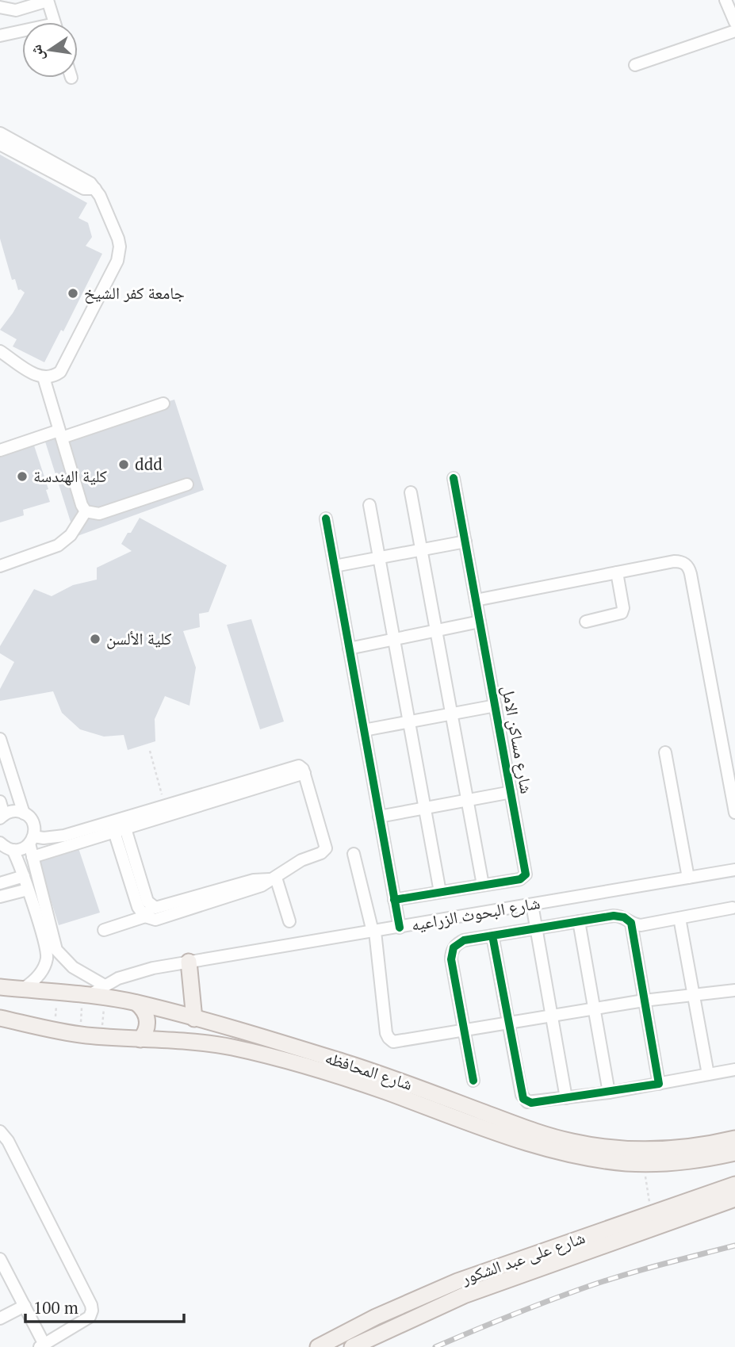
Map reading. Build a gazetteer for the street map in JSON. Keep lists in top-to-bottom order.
{
  "streets": {
    "main road": ["شارع المحافظه", "شارع على عبد الشكور"],
    "street": ["شارع مساكن الامل", "شارع البحوث الزراعيه"]
  },
  "crossings": [
    ["شارع البحوث الزراعيه", "شارع المحافظه"]
  ],
  "places": [
    "جامعة كفر الشيخ",
    "ddd",
    "كلية الهندسة",
    "كلية الألسن"
  ],
  "scale_bar": "100 m",
  "north": "left"
}
